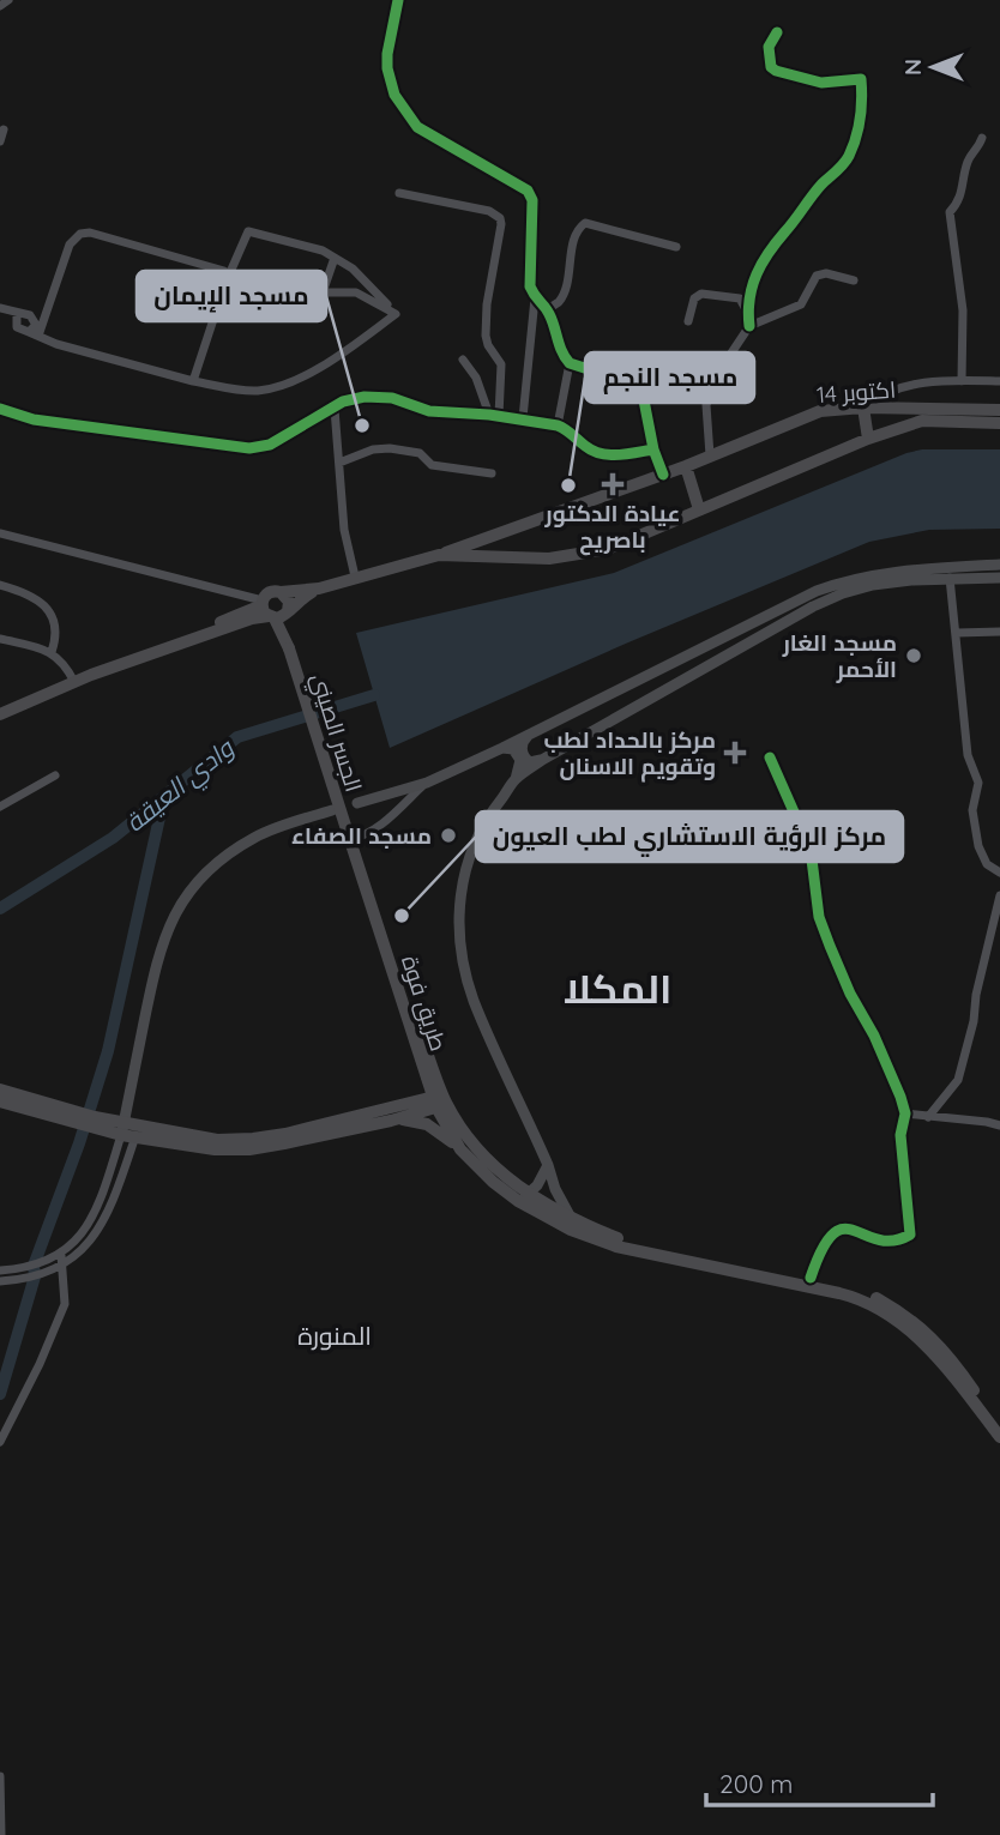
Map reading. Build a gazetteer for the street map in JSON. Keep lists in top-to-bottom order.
{
  "streets": {
    "highway": ["14 اكتوبر", "الجسر الصيني", "طريق فوة"]
  },
  "crossings": [
    ["الجسر الصيني", "طريق فوة"]
  ],
  "districts": ["المكلا", "المنورة"],
  "water": ["وادي العيقة"],
  "places": {
    "other": [
      "مسجد الإيمان",
      "مسجد النجم",
      "مسجد الغار الأحمر",
      "مسجد الصفاء",
      "مركز الرؤية الاستشاري لطب العيون"
    ],
    "health": ["عيادة الدكتور باصريح", "مركز بالحداد لطب وتقويم الاسنان"]
  },
  "scale_bar": "200 m",
  "north": "left"
}
